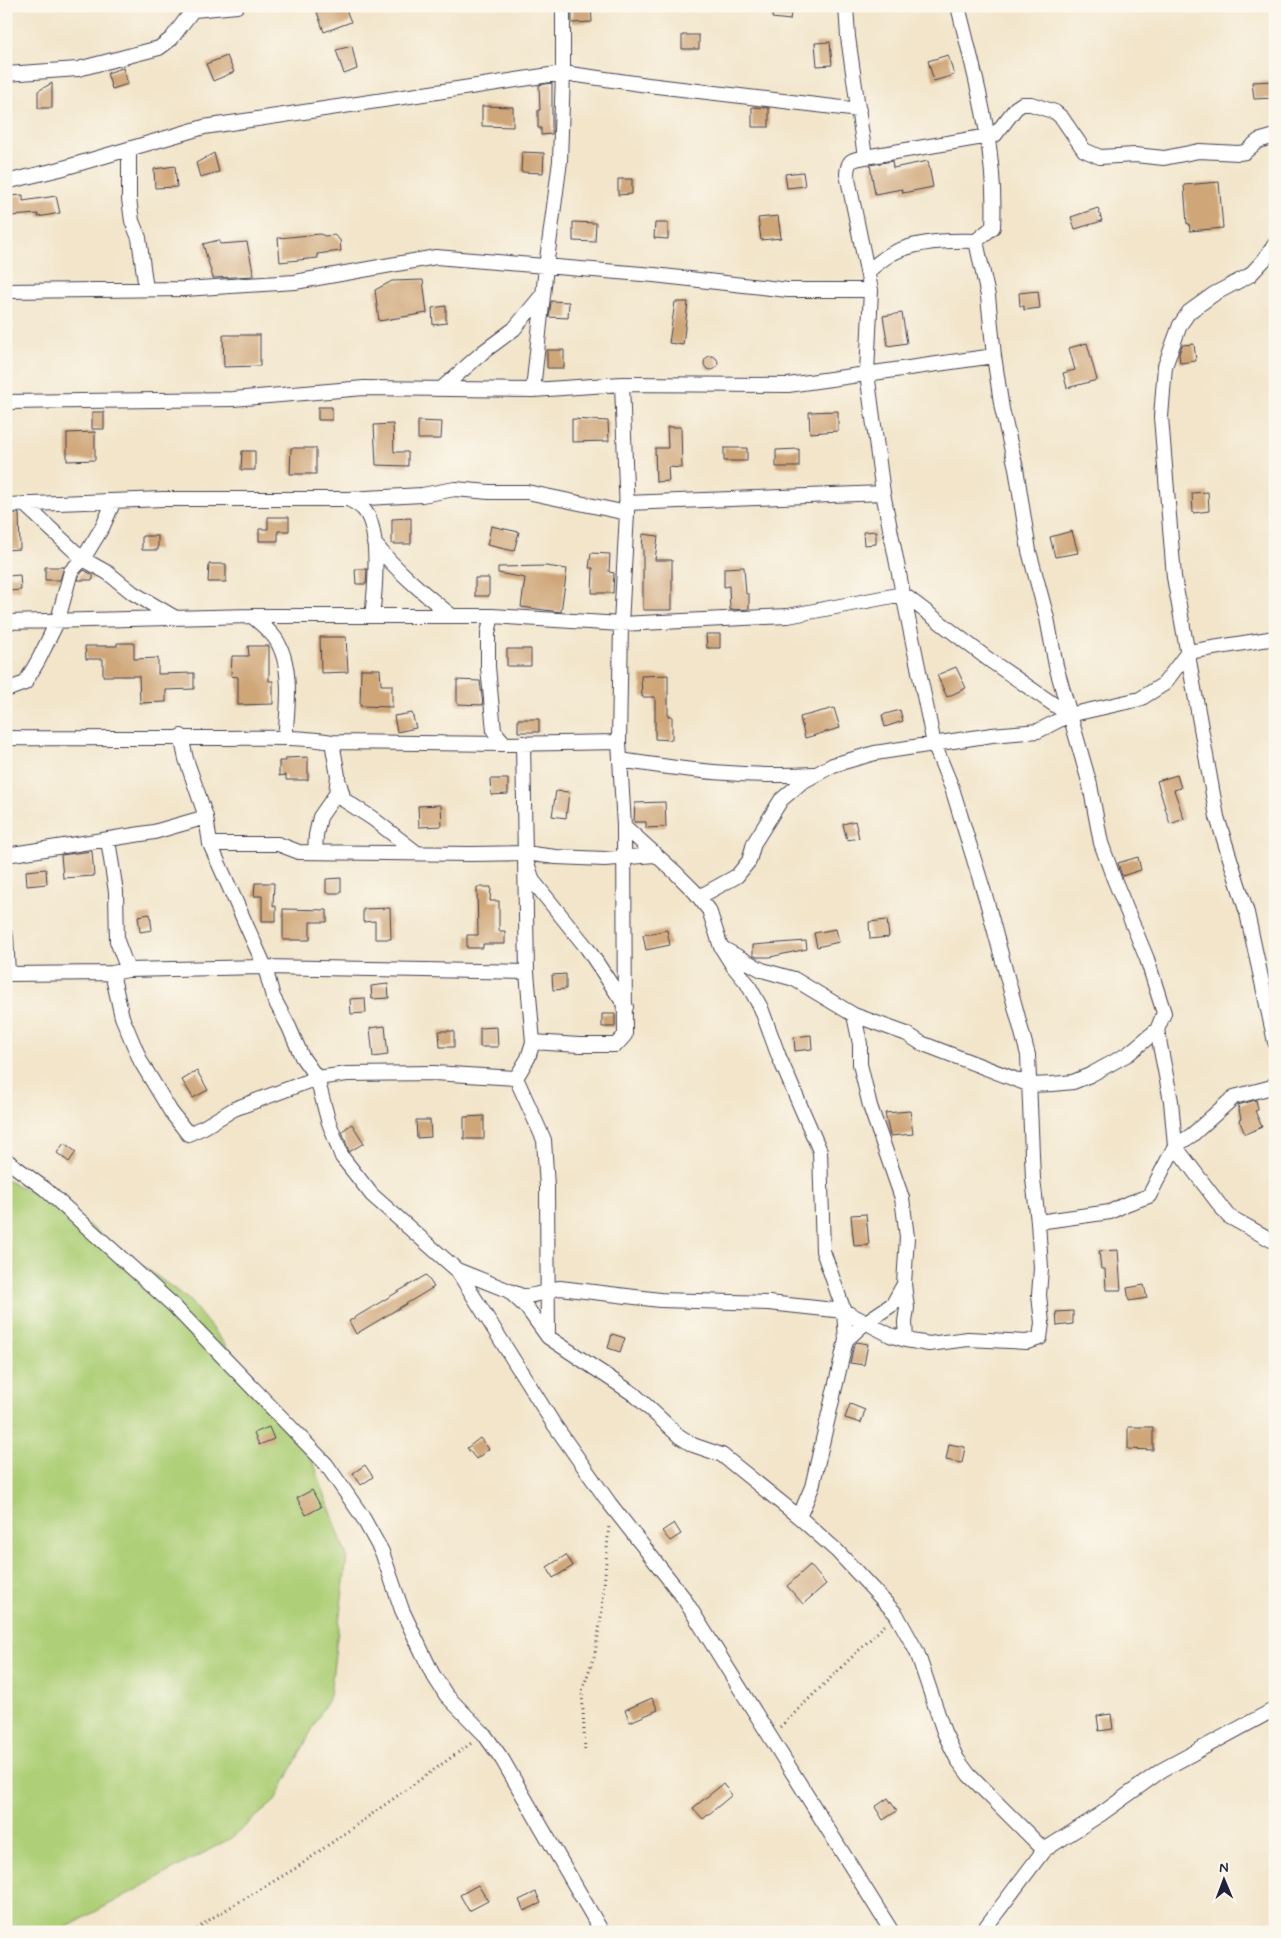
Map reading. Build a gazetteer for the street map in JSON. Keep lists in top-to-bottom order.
{
  "north": "top"
}
